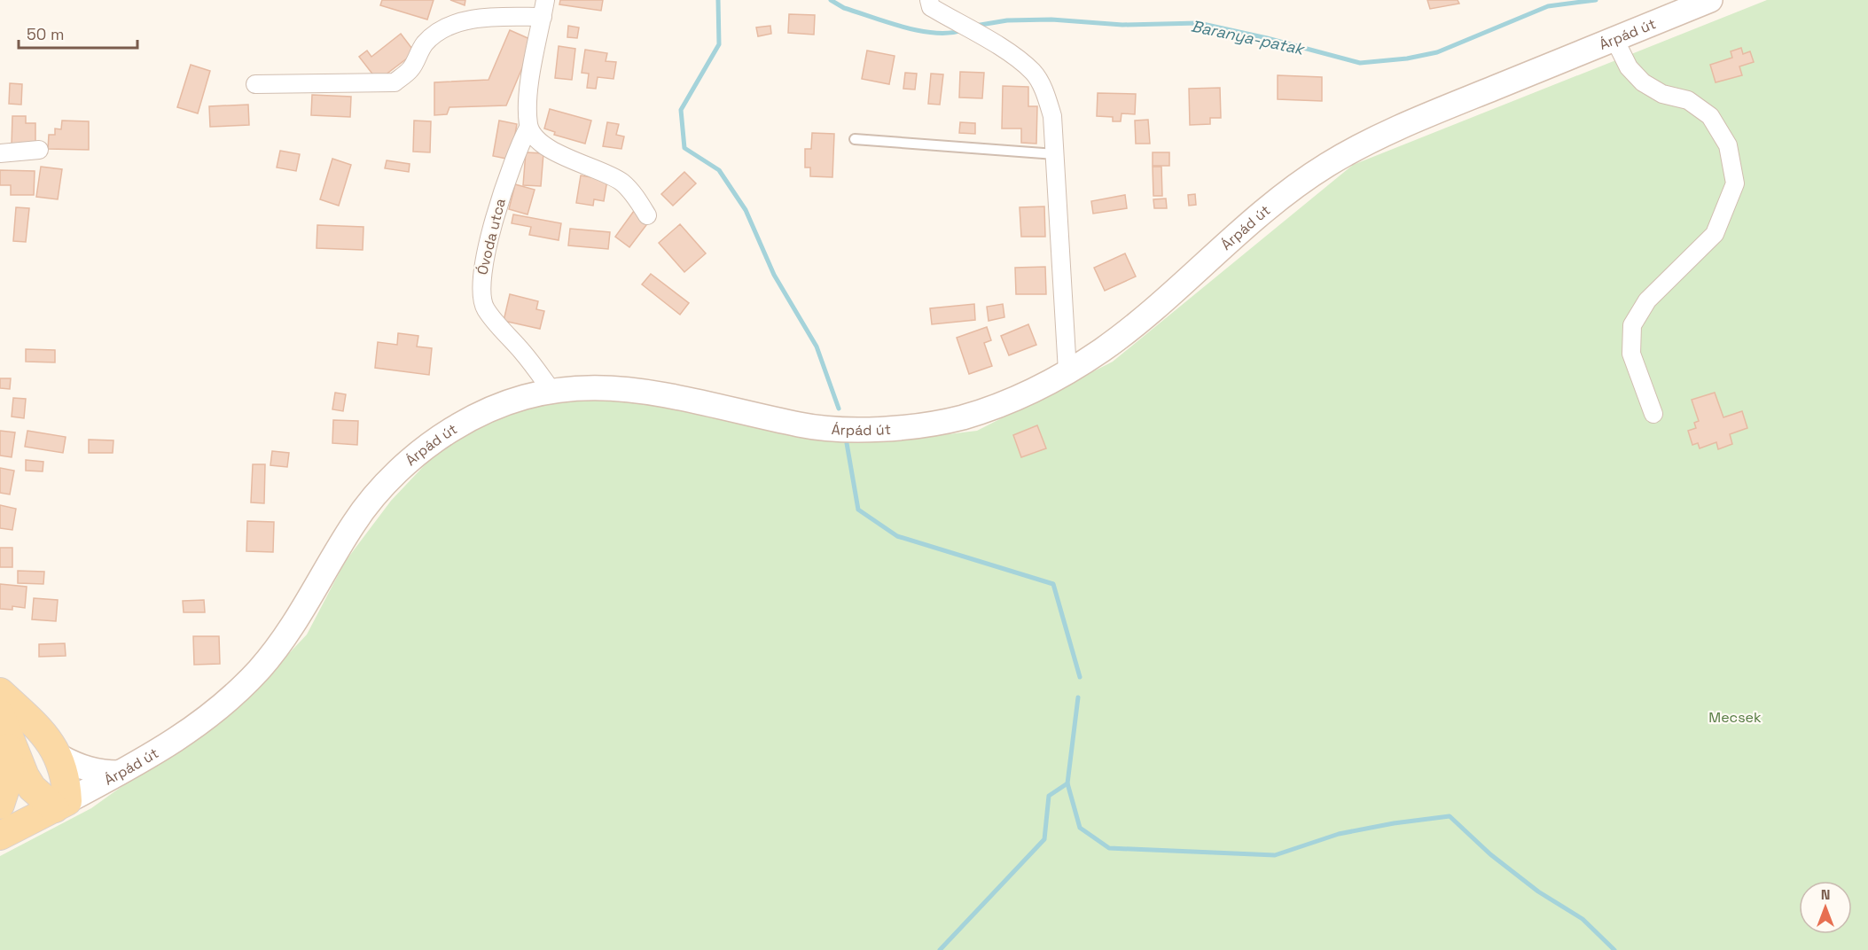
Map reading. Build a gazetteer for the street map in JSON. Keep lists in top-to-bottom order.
{
  "streets": {
    "main road": ["Árpád út"],
    "street": ["Óvoda utca"]
  },
  "crossings": [
    ["Árpád út", "Óvoda utca"]
  ],
  "water": ["Baranya-patak"],
  "parks": ["Mecsek"],
  "scale_bar": "50 m",
  "north": "top"
}
